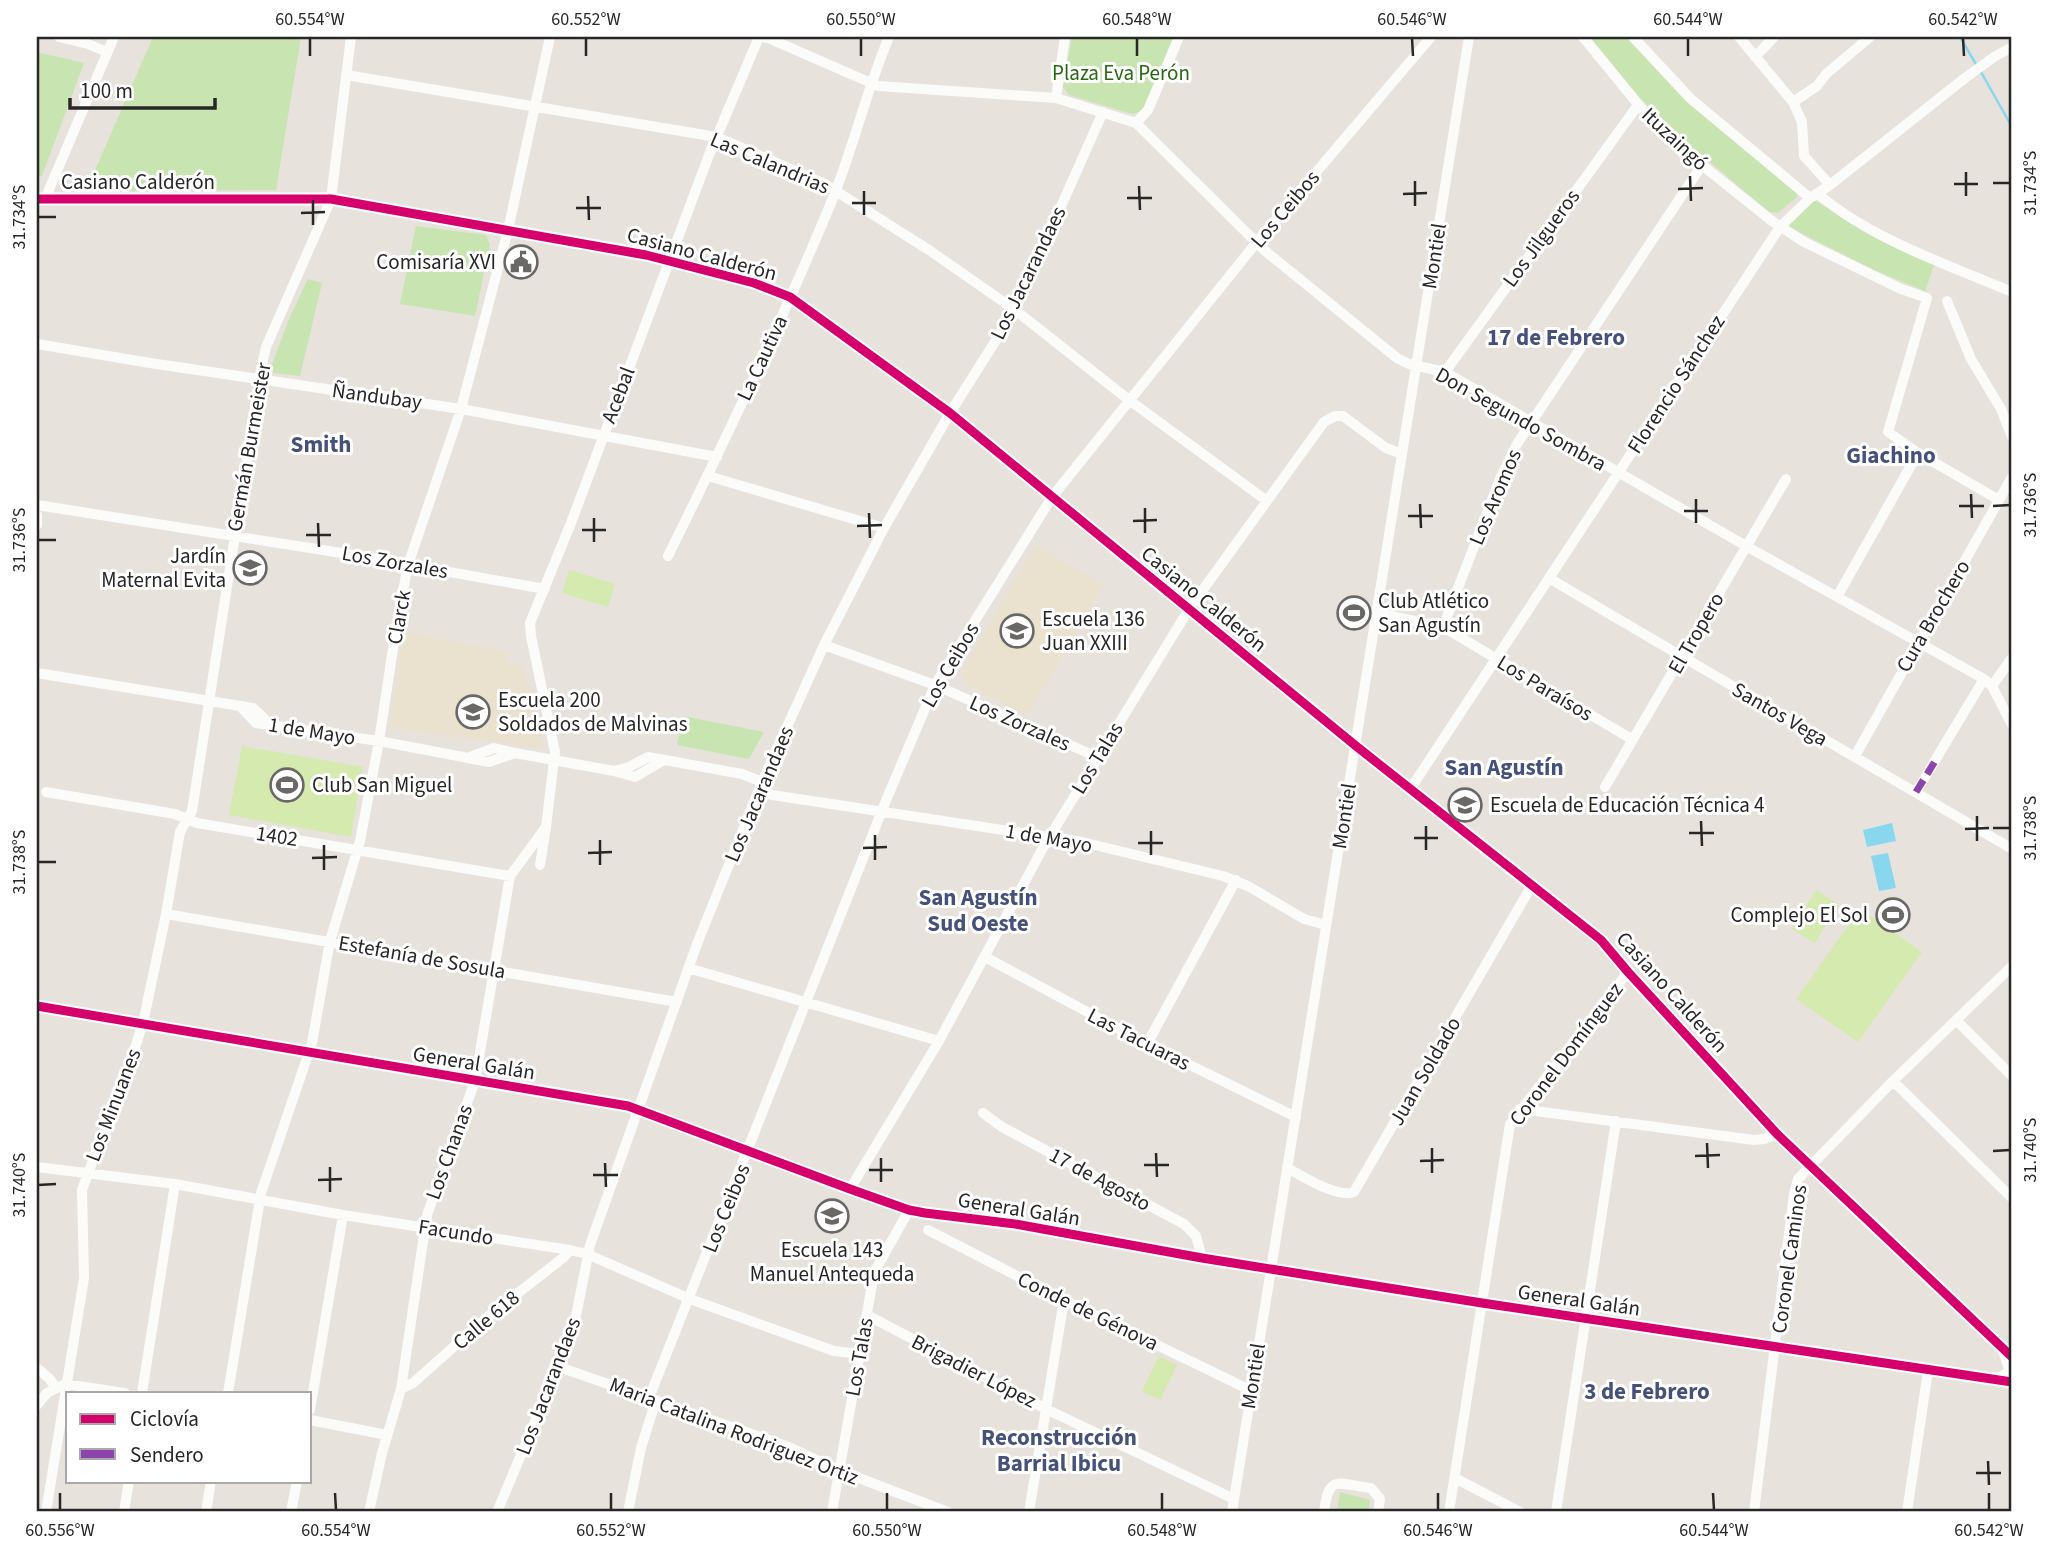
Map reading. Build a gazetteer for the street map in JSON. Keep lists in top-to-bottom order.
{
  "streets": {
    "street": [
      "Ituzaingó",
      "Las Calandrias",
      "Casiano Calderón",
      "Los Ceibos",
      "Los Jilgueros",
      "Montiel",
      "Los Jacarandaes",
      "La Cautiva",
      "Florencio Sánchez",
      "Acebal",
      "Ñandubay",
      "Don Segundo Sombra",
      "Germán Burmeister",
      "Los Aromos",
      "Los Zorzales",
      "Cura Brochero",
      "Clarck",
      "El Tropero",
      "Los Paraísos",
      "Santos Vega",
      "1 de Mayo",
      "Los Talas",
      "1402",
      "Estefanía de Sosula",
      "Las Tacuaras",
      "Coronel Domínguez",
      "General Galán",
      "Juan Soldado",
      "Los Minuanes",
      "Los Chanas",
      "17 de Agosto",
      "Facundo",
      "Coronel Caminos",
      "Conde de Génova",
      "Calle 618",
      "Brigadier López",
      "Maria Catalina Rodriguez Ortiz"
    ]
  },
  "crossings": [
    ["Ituzaingó", "Los Jilgueros"],
    ["Ituzaingó", "Florencio Sánchez"],
    ["Ituzaingó", "Los Aromos"],
    ["Las Calandrias", "Los Ceibos"],
    ["Las Calandrias", "Los Jacarandaes"],
    ["Las Calandrias", "La Cautiva"],
    ["Las Calandrias", "Acebal"],
    ["Las Calandrias", "Germán Burmeister"],
    ["Las Calandrias", "Clarck"],
    ["Las Calandrias", "Los Talas"],
    ["Casiano Calderón", "Los Ceibos"],
    ["Casiano Calderón", "Montiel"],
    ["Casiano Calderón", "Los Jacarandaes"],
    ["Casiano Calderón", "La Cautiva"],
    ["Casiano Calderón", "Florencio Sánchez"],
    ["Casiano Calderón", "Acebal"],
    ["Casiano Calderón", "Germán Burmeister"],
    ["Casiano Calderón", "Clarck"],
    ["Casiano Calderón", "Los Talas"],
    ["Casiano Calderón", "Coronel Domínguez"],
    ["Casiano Calderón", "Juan Soldado"],
    ["Casiano Calderón", "Coronel Caminos"],
    ["Los Ceibos", "Don Segundo Sombra"],
    ["Los Ceibos", "Los Zorzales"],
    ["Los Ceibos", "1 de Mayo"],
    ["Los Ceibos", "General Galán"],
    ["Los Ceibos", "Facundo"],
    ["Los Ceibos", "Maria Catalina Rodriguez Ortiz"],
    ["Los Jilgueros", "Don Segundo Sombra"],
    ["Montiel", "Don Segundo Sombra"],
    ["Montiel", "Los Paraísos"],
    ["Montiel", "1 de Mayo"],
    ["Montiel", "Los Talas"],
    ["Montiel", "Las Tacuaras"],
    ["Montiel", "General Galán"],
    ["Montiel", "Juan Soldado"],
    ["Montiel", "Conde de Génova"],
    ["Montiel", "Brigadier López"],
    ["Los Jacarandaes", "Don Segundo Sombra"],
    ["Los Jacarandaes", "Los Zorzales"],
    ["Los Jacarandaes", "1 de Mayo"],
    ["Los Jacarandaes", "Estefanía de Sosula"],
    ["Los Jacarandaes", "General Galán"],
    ["Los Jacarandaes", "Facundo"],
    ["Los Jacarandaes", "Maria Catalina Rodriguez Ortiz"],
    ["La Cautiva", "Ñandubay"],
    ["La Cautiva", "Don Segundo Sombra"],
    ["Florencio Sánchez", "Don Segundo Sombra"],
    ["Florencio Sánchez", "Los Paraísos"],
    ["Florencio Sánchez", "Santos Vega"],
    ["Acebal", "Ñandubay"],
    ["Acebal", "Don Segundo Sombra"],
    ["Acebal", "Los Zorzales"],
    ["Acebal", "1 de Mayo"],
    ["Acebal", "Los Chanas"],
    ["Ñandubay", "Germán Burmeister"],
    ["Ñandubay", "Clarck"],
    ["Don Segundo Sombra", "Los Aromos"],
    ["Don Segundo Sombra", "Cura Brochero"],
    ["Don Segundo Sombra", "El Tropero"],
    ["Germán Burmeister", "Los Zorzales"],
    ["Germán Burmeister", "1 de Mayo"],
    ["Germán Burmeister", "Los Minuanes"],
    ["Los Aromos", "Los Paraísos"],
    ["Los Zorzales", "Clarck"],
    ["Los Zorzales", "Los Talas"],
    ["Cura Brochero", "Santos Vega"],
    ["Clarck", "1 de Mayo"],
    ["Clarck", "1402"],
    ["Clarck", "Estefanía de Sosula"],
    ["Clarck", "General Galán"],
    ["Clarck", "Facundo"],
    ["El Tropero", "Los Paraísos"],
    ["El Tropero", "Santos Vega"],
    ["1 de Mayo", "Los Talas"],
    ["1 de Mayo", "Los Minuanes"],
    ["1 de Mayo", "Los Chanas"],
    ["Los Talas", "Las Tacuaras"],
    ["Los Talas", "General Galán"],
    ["Los Talas", "Facundo"],
    ["Los Talas", "Brigadier López"],
    ["Los Talas", "Maria Catalina Rodriguez Ortiz"],
    ["1402", "Los Minuanes"],
    ["1402", "Los Chanas"],
    ["Estefanía de Sosula", "Los Minuanes"],
    ["Estefanía de Sosula", "Los Chanas"],
    ["Coronel Domínguez", "General Galán"],
    ["General Galán", "Los Minuanes"],
    ["General Galán", "Los Chanas"],
    ["General Galán", "17 de Agosto"],
    ["General Galán", "Coronel Caminos"],
    ["Los Minuanes", "Facundo"],
    ["Los Chanas", "Facundo"],
    ["Los Chanas", "Calle 618"],
    ["Facundo", "Calle 618"]
  ],
  "districts": [
    "17 de Febrero",
    "Smith",
    "Giachino",
    "San Agustín",
    "San Agustín Sud Oeste",
    "3 de Febrero",
    "Reconstrucción Barrial Ibicu"
  ],
  "parks": ["Plaza Eva Perón"],
  "places": {
    "public building": ["Comisaría XVI"],
    "school or university": [
      "Jardín Maternal Evita",
      "Escuela 136 Juan XXIII",
      "Escuela 200 Soldados de Malvinas",
      "Escuela de Educación Técnica 4",
      "Escuela 143 Manuel Antequeda"
    ],
    "sports": ["Club Atlético San Agustín", "Club San Miguel", "Complejo El Sol"]
  },
  "legend": ["Ciclovía", "Sendero"],
  "scale_bar": "100 m",
  "coordinates": [
    "60.554°W",
    "60.552°W",
    "60.550°W",
    "60.548°W",
    "60.546°W",
    "60.544°W",
    "60.542°W",
    "31.734°S",
    "31.736°S",
    "31.738°S",
    "31.740°S",
    "60.556°W"
  ]
}
